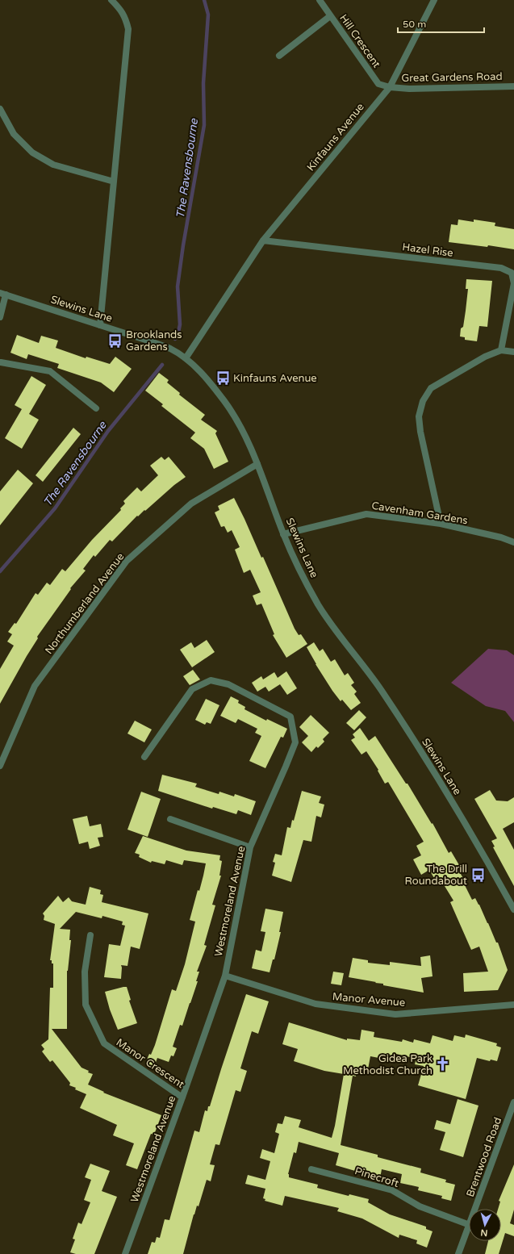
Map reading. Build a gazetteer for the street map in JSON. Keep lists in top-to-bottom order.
{
  "streets": {
    "street": [
      "Hill Crescent",
      "Great Gardens Road",
      "Kinfauns Avenue",
      "Hazel Rise",
      "Slewins Lane",
      "Cavenham Gardens",
      "Northumberland Avenue",
      "Westmoreland Avenue",
      "Manor Avenue",
      "Manor Crescent",
      "Brentwood Road",
      "Pinecroft"
    ]
  },
  "crossings": [
    ["Hill Crescent", "Great Gardens Road"],
    ["Hill Crescent", "Kinfauns Avenue"],
    ["Great Gardens Road", "Kinfauns Avenue"],
    ["Kinfauns Avenue", "Hazel Rise"],
    ["Kinfauns Avenue", "Slewins Lane"],
    ["Slewins Lane", "Cavenham Gardens"],
    ["Slewins Lane", "Northumberland Avenue"],
    ["Westmoreland Avenue", "Manor Avenue"],
    ["Westmoreland Avenue", "Manor Crescent"]
  ],
  "water": ["The Ravensbourne"],
  "places": {
    "bus stop": ["Brooklands Gardens", "Kinfauns Avenue", "The Drill Roundabout"],
    "church": ["Gidea Park Methodist Church"]
  },
  "scale_bar": "50 m",
  "north": "bottom"
}
